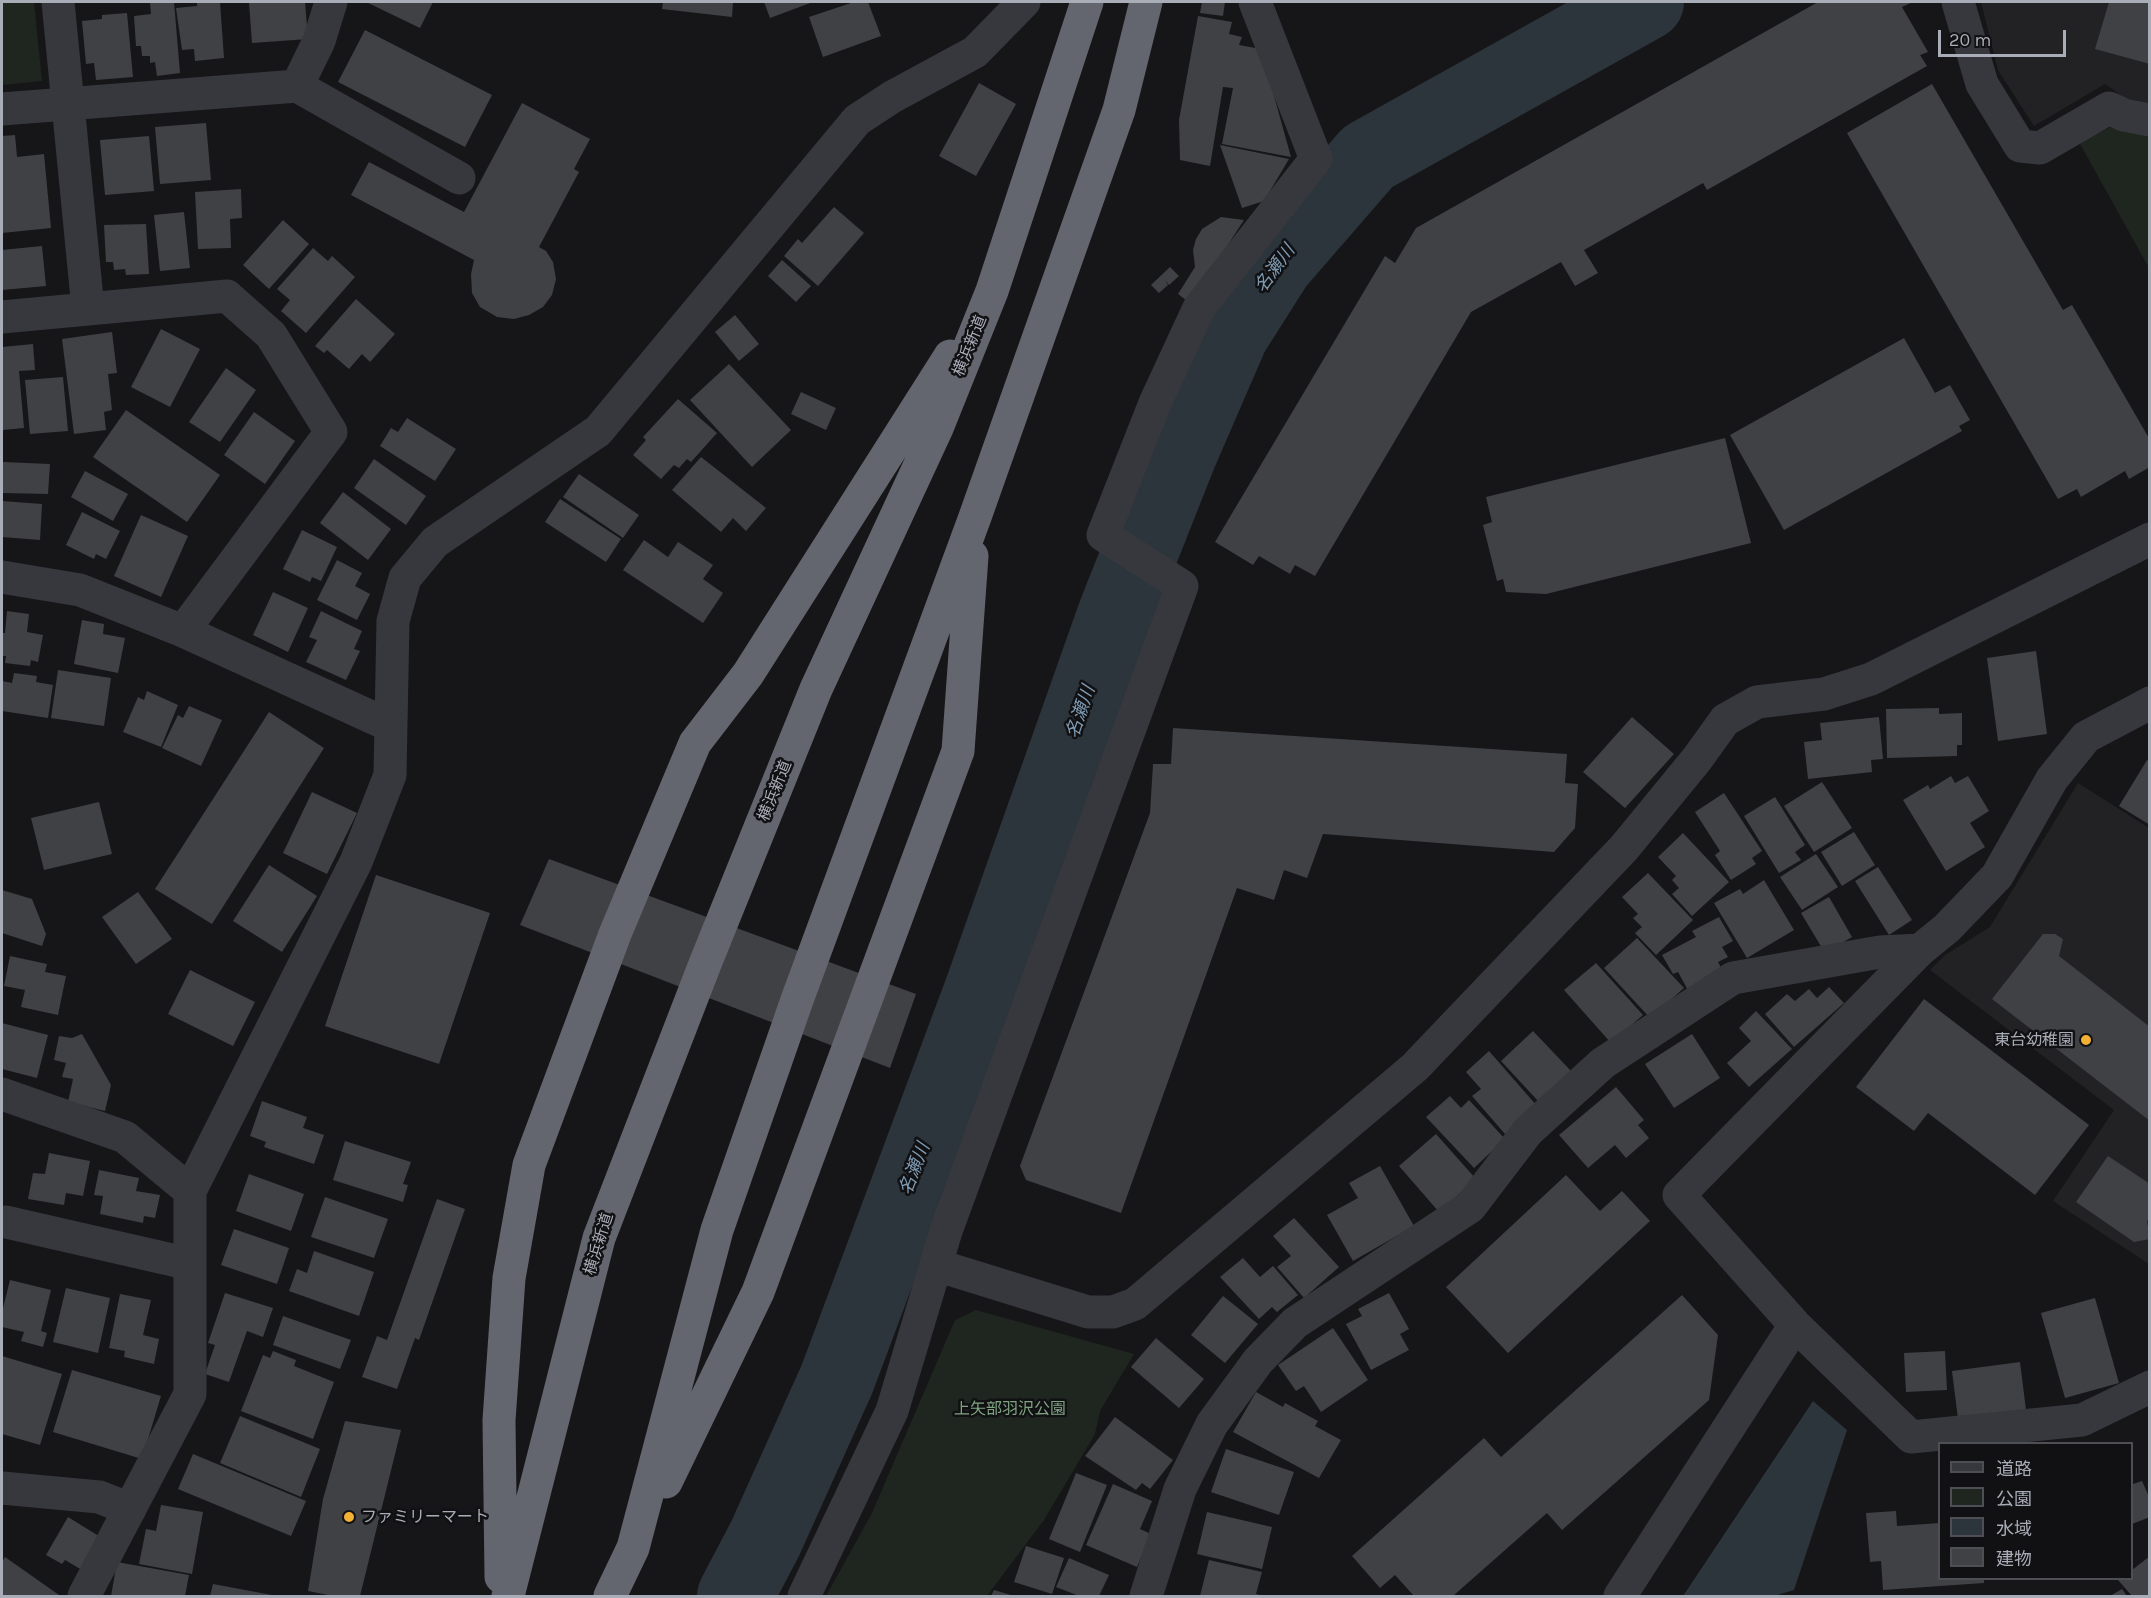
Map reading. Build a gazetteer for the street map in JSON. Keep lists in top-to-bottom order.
{
  "streets": {
    "highway": ["横浜新道"]
  },
  "water": ["名瀬川"],
  "parks": ["上矢部羽沢公園"],
  "places": ["東台幼稚園", "ファミリーマート"],
  "legend": [
    "道路",
    "公園",
    "水域",
    "建物"
  ],
  "scale_bar": "20 m"
}
